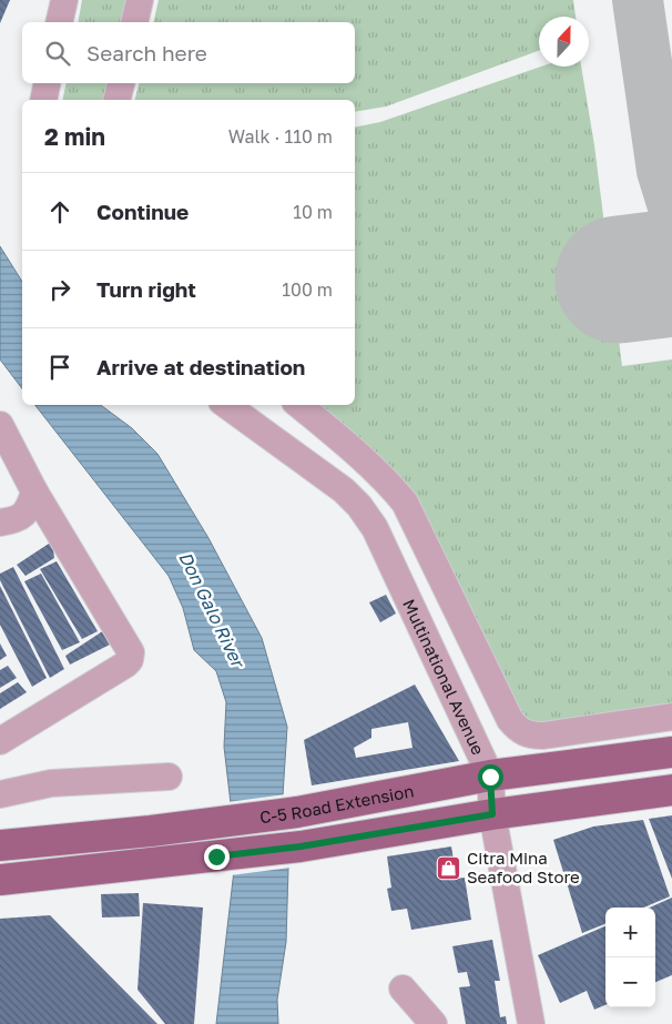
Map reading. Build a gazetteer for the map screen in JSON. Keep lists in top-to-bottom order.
{
  "streets": {
    "main road": ["C-5 Road Extension"],
    "street": ["Multinational Avenue"]
  },
  "crossings": [
    ["Multinational Avenue", "C-5 Road Extension"]
  ],
  "water": ["Don Galo River"],
  "places": {
    "shop": ["Citra Mina Seafood Store"]
  },
  "north": "top",
  "page": {
    "search": "Search here",
    "heading": ["2 min", "Walk · 110 m"],
    "list": [
      ["Continue", "10 m"],
      ["Turn right", "100 m"],
      "Arrive at destination"
    ],
    "map_buttons": ["+", "−"]
  }
}
